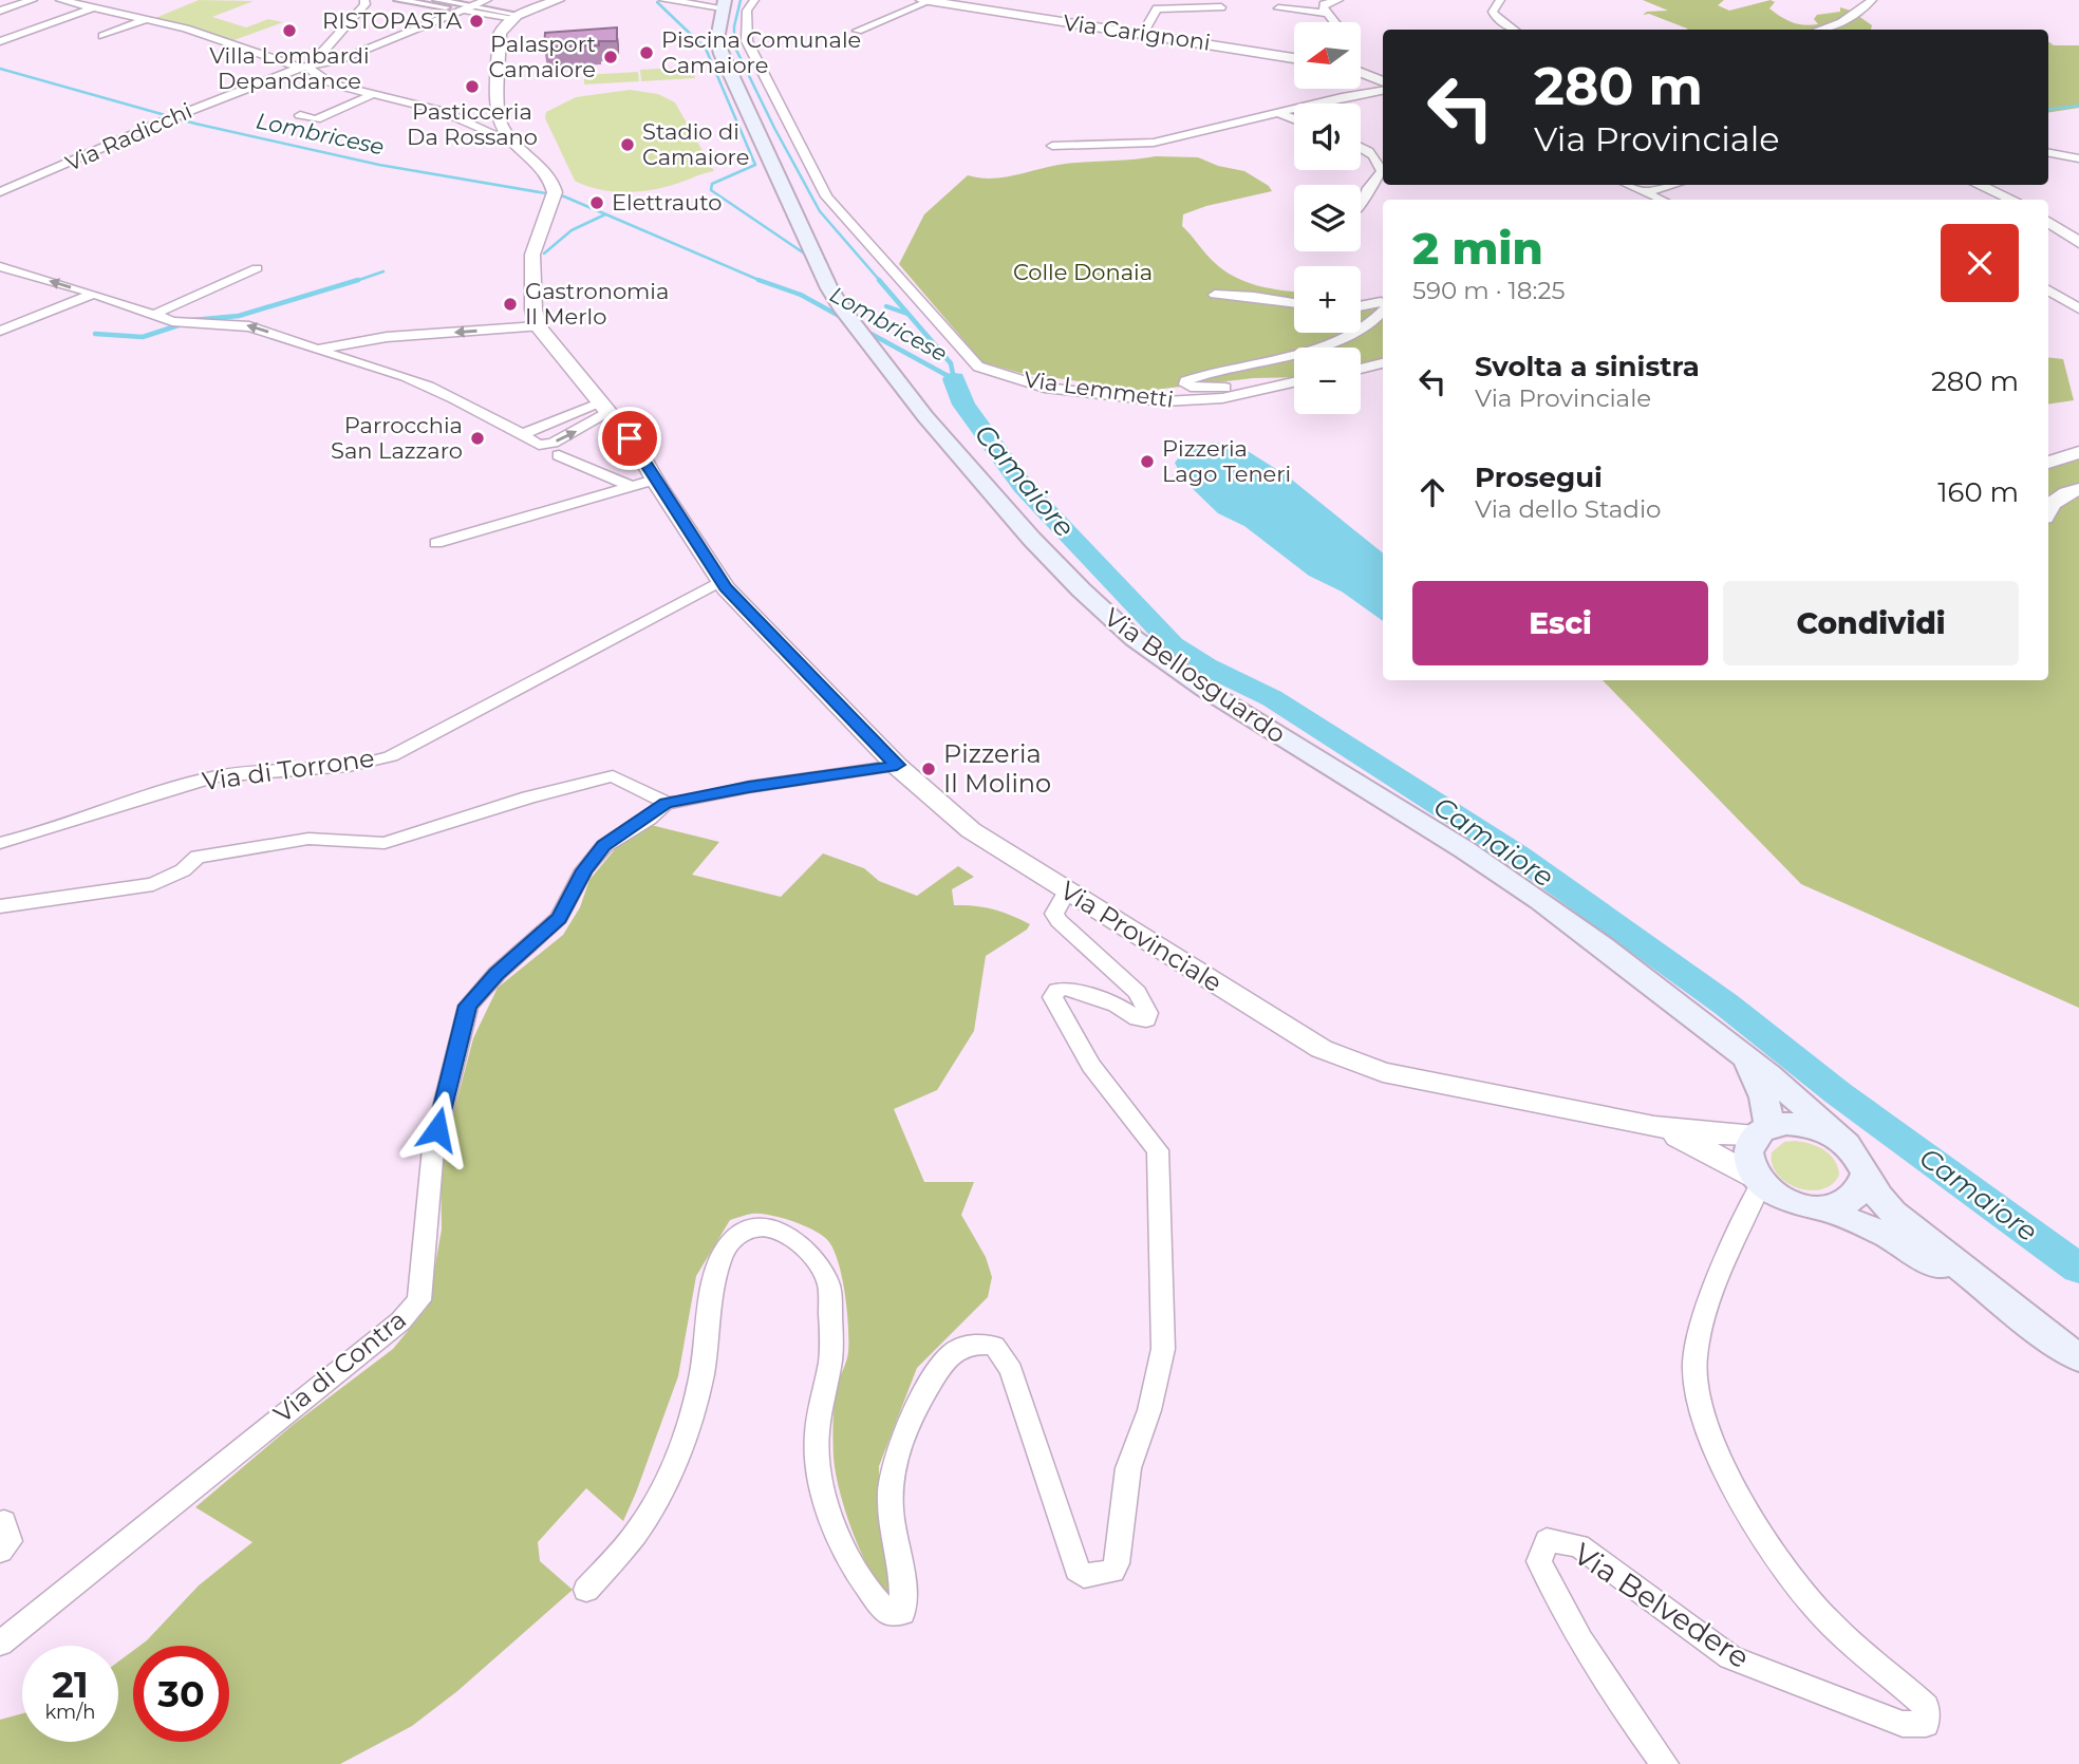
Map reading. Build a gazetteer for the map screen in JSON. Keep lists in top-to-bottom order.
{
  "streets": {
    "main road": ["Via Bellosguardo", "Via Provinciale"],
    "street": [
      "Via Carignoni",
      "Via Radicchi",
      "Via Lemmetti",
      "Via di Torrone",
      "Via di Contra",
      "Via Belvedere"
    ]
  },
  "crossings": [
    ["Via Bellosguardo", "Via Provinciale"],
    ["Via di Torrone", "Via Provinciale"],
    ["Via Provinciale", "Via di Contra"],
    ["Via Provinciale", "Via Belvedere"]
  ],
  "water": ["Lombricese", "Camaiore"],
  "parks": ["Colle Donaia"],
  "places": [
    "RISTOPASTA",
    "Villa Lombardi Depandance",
    "Piscina Comunale Camaiore",
    "Palasport Camaiore",
    "Pasticceria Da Rossano",
    "Stadio di Camaiore",
    "Elettrauto",
    "Gastronomia Il Merlo",
    "Parrocchia San Lazzaro",
    "Pizzeria Lago Teneri",
    "Pizzeria Il Molino"
  ],
  "north": "left",
  "page": {
    "map_buttons": ["+", "−"],
    "turn": ["280 m", "Via Provinciale"],
    "heading": ["2 min", "590 m · 18:25"],
    "list": [
      {
        "name": "Svolta a sinistra",
        "note": "Via Provinciale",
        "value": "280 m"
      },
      {
        "name": "Prosegui",
        "note": "Via dello Stadio",
        "value": "160 m"
      }
    ],
    "buttons": ["Esci", "Condividi"],
    "speed": "21 km/h",
    "limit": "30"
  }
}
